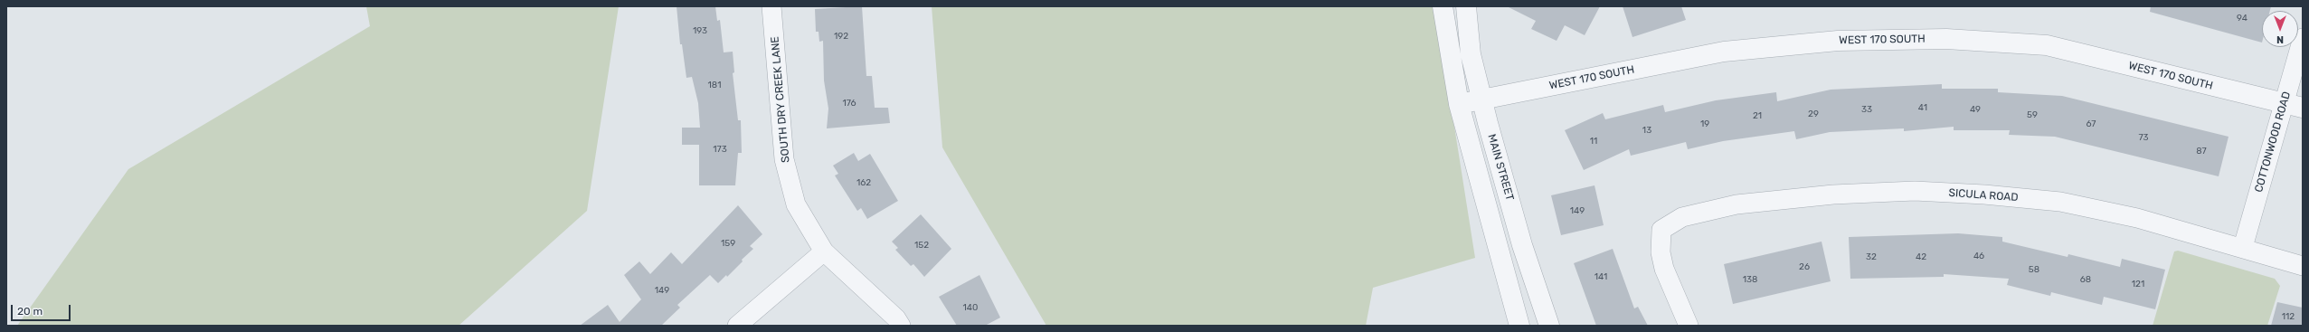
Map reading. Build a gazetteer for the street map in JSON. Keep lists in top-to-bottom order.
{
  "streets": {
    "street": [
      "WEST 170 SOUTH",
      "SOUTH DRY CREEK LANE",
      "COTTONWOOD ROAD",
      "MAIN STREET",
      "SICULA ROAD"
    ]
  },
  "crossings": [
    ["WEST 170 SOUTH", "COTTONWOOD ROAD"],
    ["WEST 170 SOUTH", "MAIN STREET"],
    ["COTTONWOOD ROAD", "SICULA ROAD"]
  ],
  "house_numbers": [
    "94",
    "193",
    "192",
    "181",
    "176",
    "41",
    "33",
    "49",
    "29",
    "59",
    "21",
    "19",
    "67",
    "13",
    "73",
    "11",
    "173",
    "87",
    "162",
    "149",
    "159",
    "152",
    "46",
    "32",
    "42",
    "26",
    "58",
    "141",
    "138",
    "68",
    "121",
    "149",
    "140",
    "112"
  ],
  "scale_bar": "20 m",
  "north": "bottom"
}
